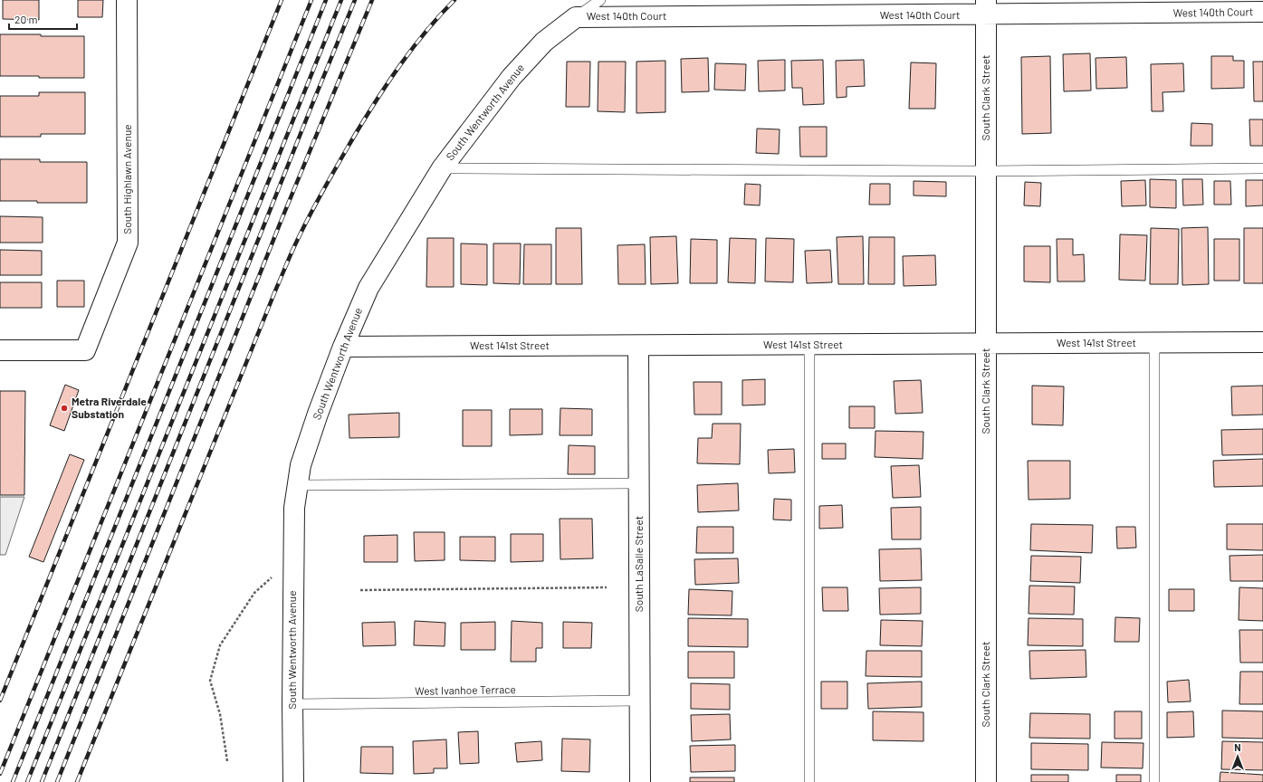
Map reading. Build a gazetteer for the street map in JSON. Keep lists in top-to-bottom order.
{
  "streets": {
    "street": [
      "West 140th Court",
      "South Clark Street",
      "South Wentworth Avenue",
      "South Highlawn Avenue",
      "West 141st Street",
      "South LaSalle Street"
    ],
    "lane": ["West Ivanhoe Terrace"]
  },
  "crossings": [
    ["West 140th Court", "South Clark Street"],
    ["West 140th Court", "South Wentworth Avenue"],
    ["South Clark Street", "West 141st Street"],
    ["South Wentworth Avenue", "West 141st Street"],
    ["South Wentworth Avenue", "West Ivanhoe Terrace"],
    ["West 141st Street", "South LaSalle Street"],
    ["South LaSalle Street", "West Ivanhoe Terrace"]
  ],
  "places": ["Metra Riverdale Substation"],
  "scale_bar": "20 m",
  "north": "top"
}
